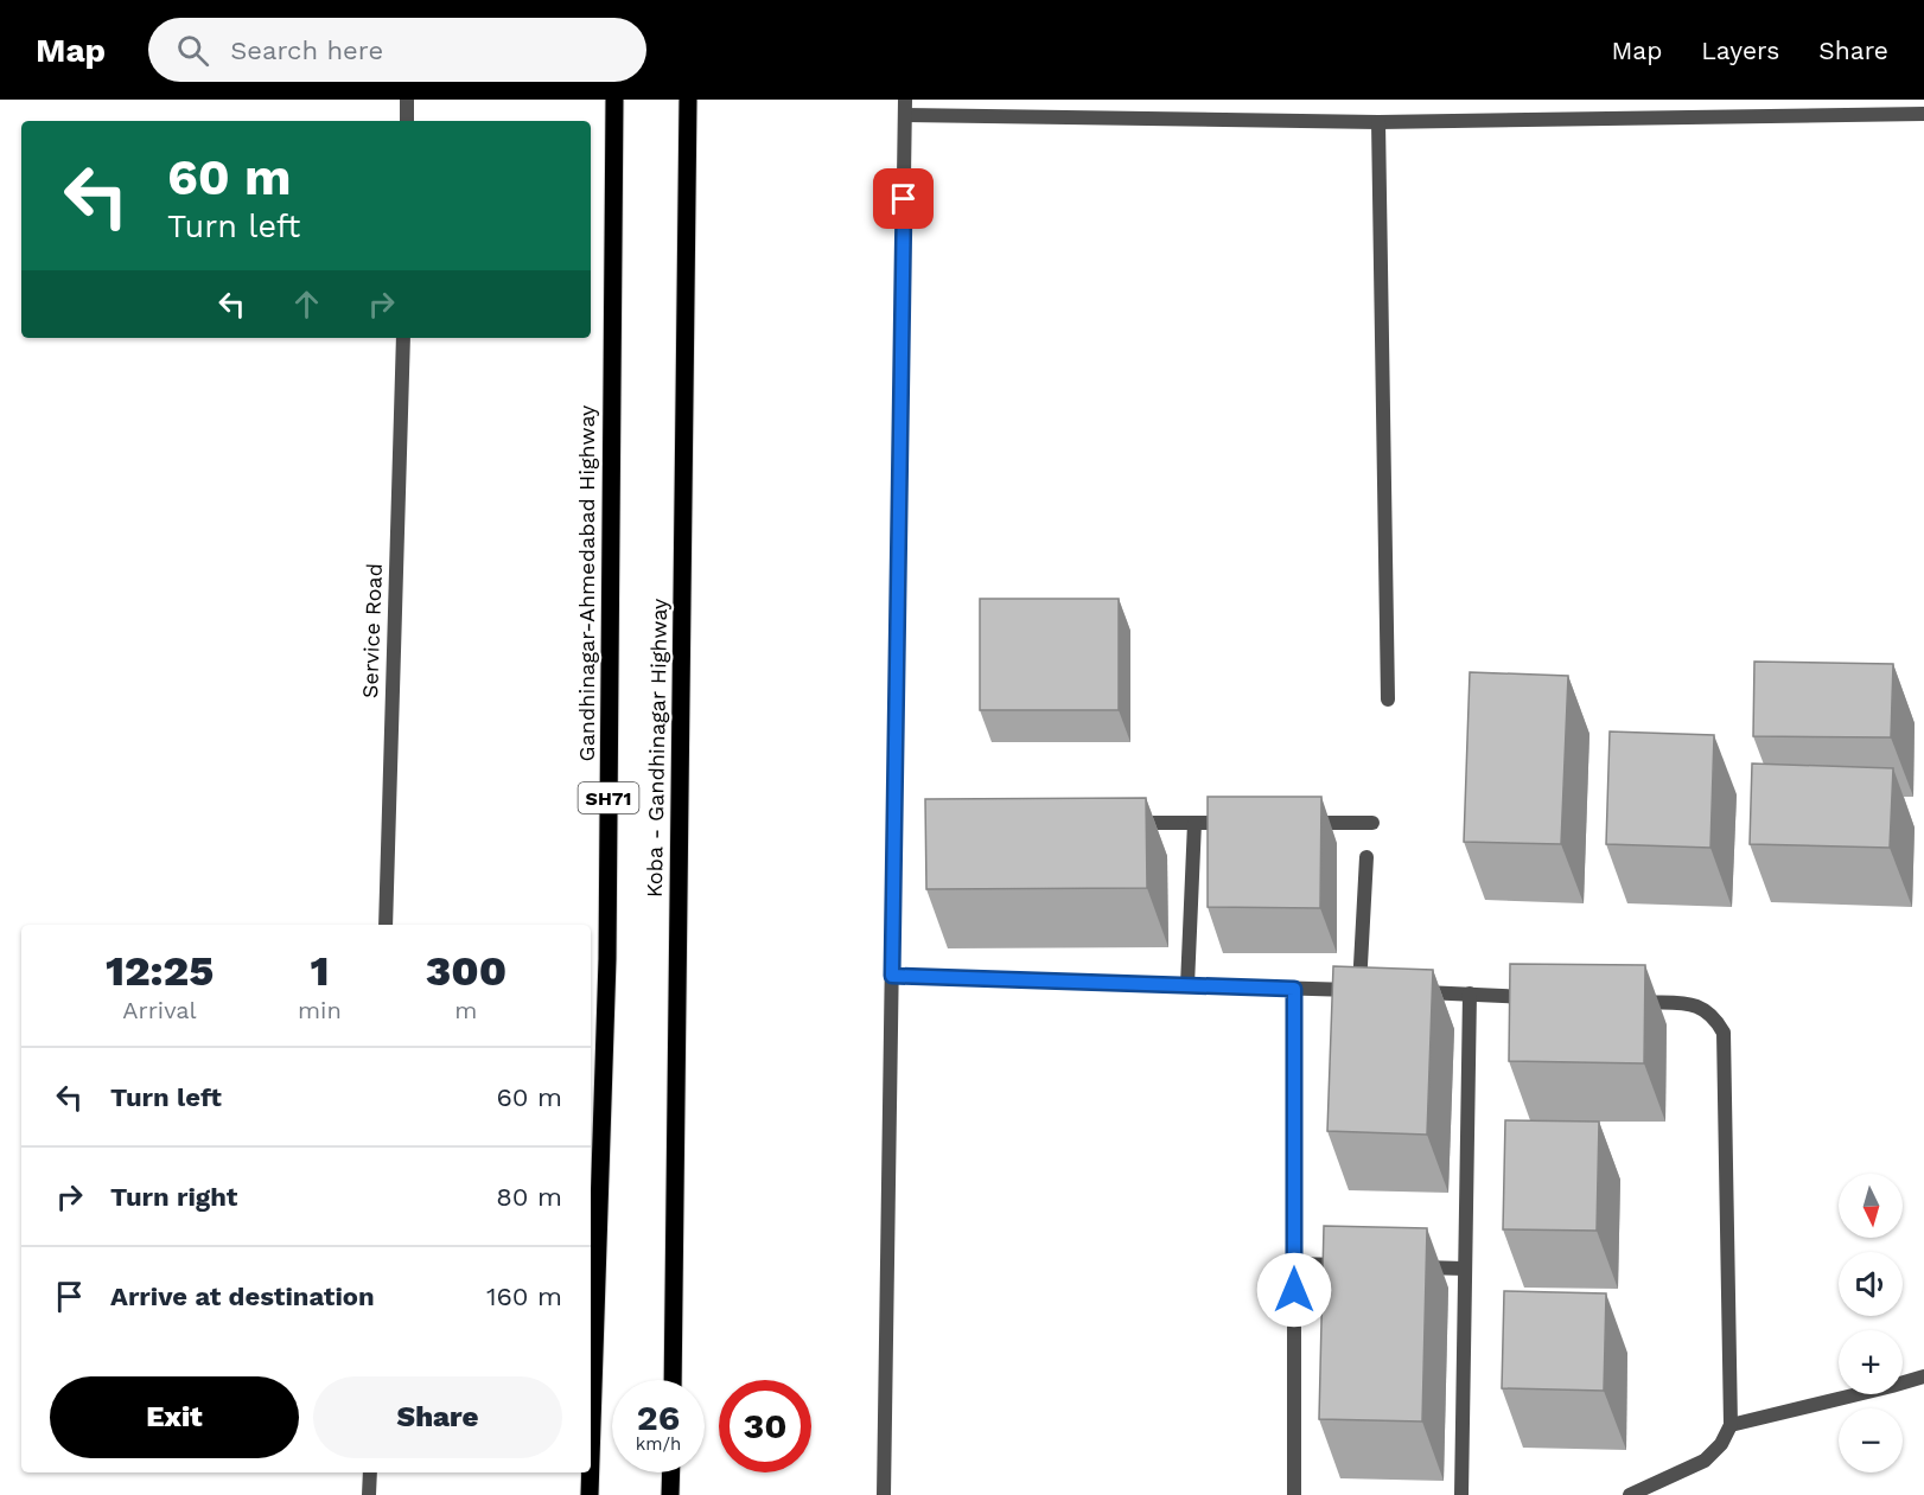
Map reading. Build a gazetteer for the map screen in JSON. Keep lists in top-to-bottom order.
{
  "streets": {
    "main road": ["Gandhinagar-Ahmedabad Highway", "Koba - Gandhinagar Highway", "SH71"],
    "street": ["Service Road"]
  },
  "north": "bottom",
  "page": {
    "header": "Map",
    "search": "Search here",
    "nav": ["Map", "Layers", "Share"],
    "turn": ["60 m", "Turn left"],
    "eta": [
      "12:25",
      "Arrival",
      "1",
      "min",
      "300",
      "m"
    ],
    "list": [
      {
        "name": "Turn left",
        "value": "60 m"
      },
      {
        "name": "Turn right",
        "value": "80 m"
      },
      {
        "name": "Arrive at destination",
        "value": "160 m"
      }
    ],
    "map_buttons": ["+", "−"],
    "buttons": ["Exit", "Share"],
    "speed": "26 km/h",
    "limit": "30"
  }
}
